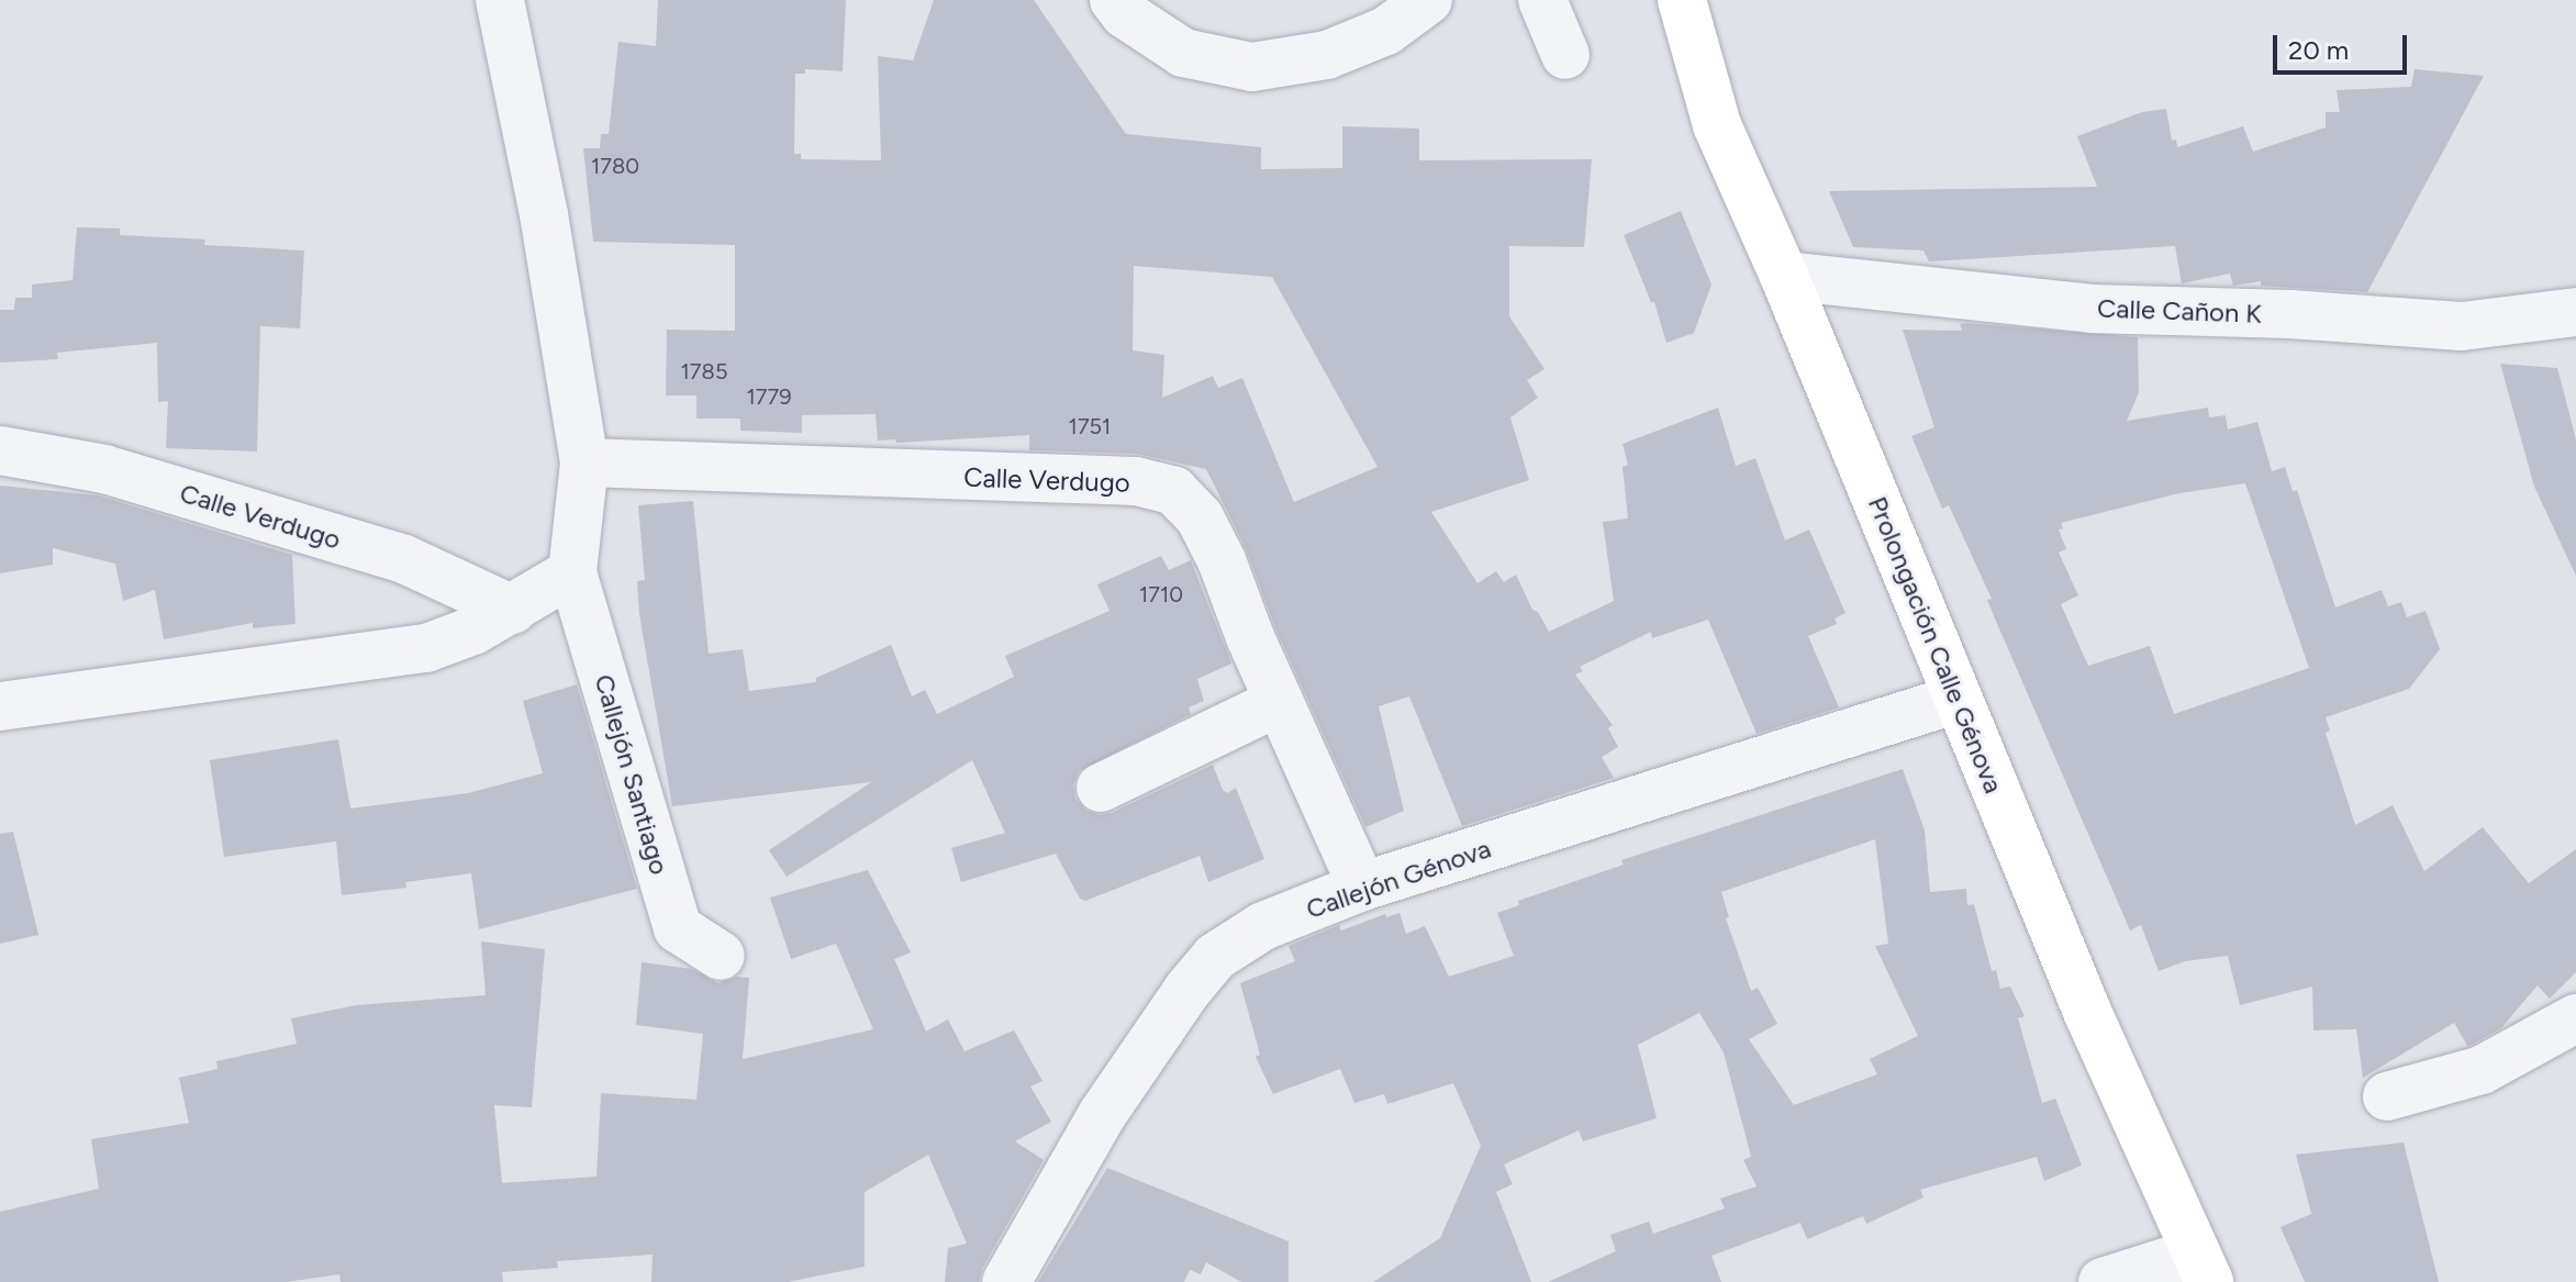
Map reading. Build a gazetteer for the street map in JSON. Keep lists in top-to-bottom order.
{
  "streets": {
    "main road": ["Prolongación Calle Génova"],
    "street": [
      "Calle Cañon K",
      "Calle Verdugo",
      "Callejón Santiago",
      "Callejón Génova"
    ]
  },
  "crossings": [
    ["Calle Cañon K", "Prolongación Calle Génova"],
    ["Calle Verdugo", "Callejón Génova"],
    ["Prolongación Calle Génova", "Callejón Génova"]
  ],
  "house_numbers": [
    "1780",
    "1785",
    "1779",
    "1751",
    "1710"
  ],
  "scale_bar": "20 m"
}
